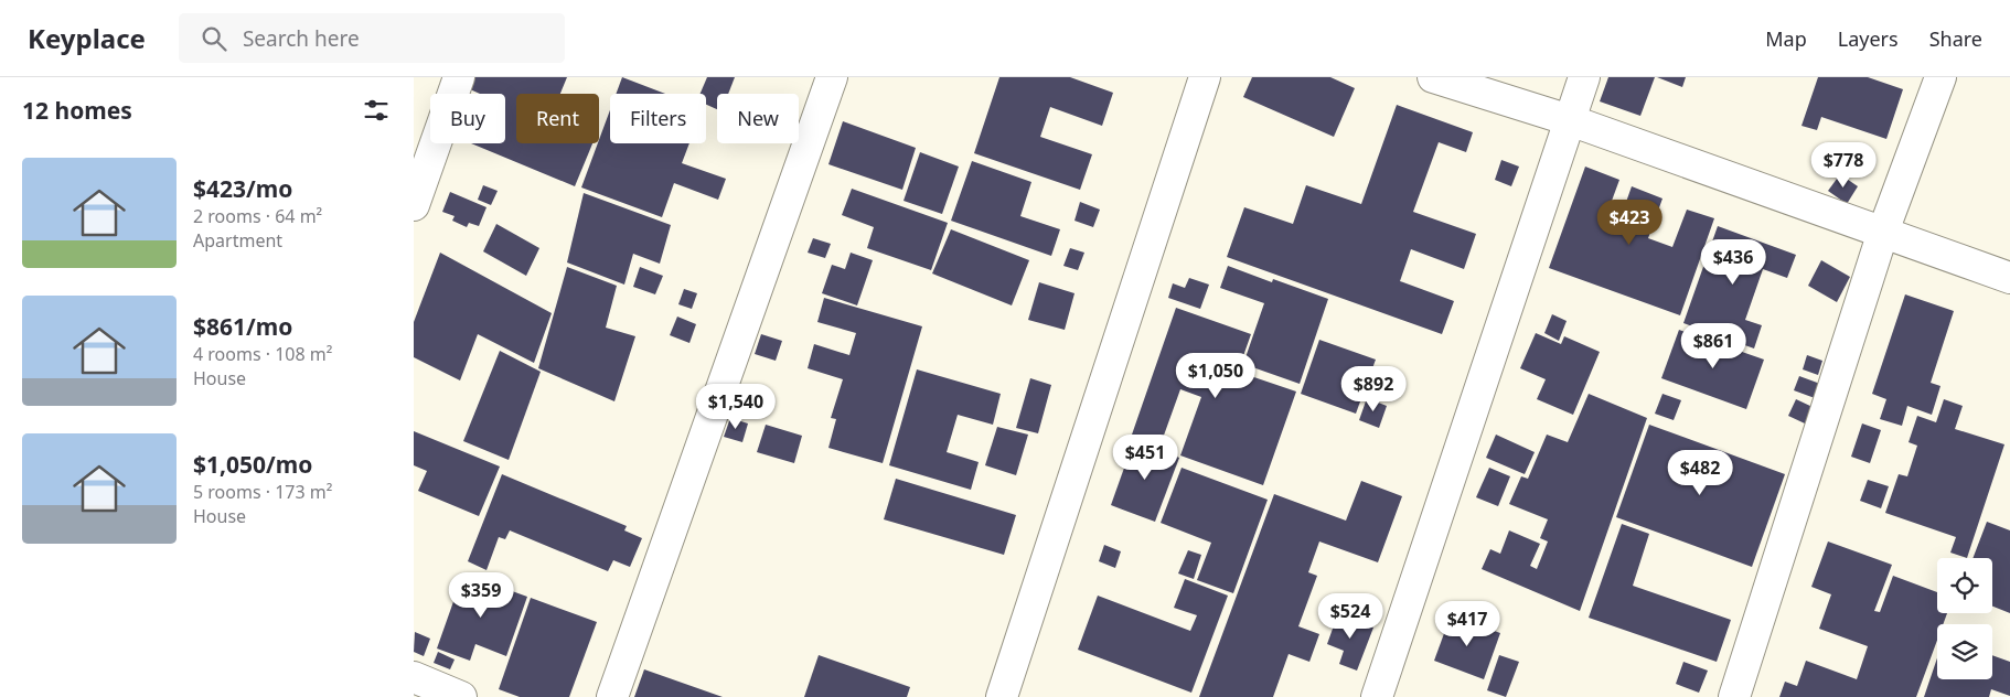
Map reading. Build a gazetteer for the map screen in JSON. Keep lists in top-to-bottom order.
{
  "page": {
    "header": "Keyplace",
    "search": "Search here",
    "nav": ["Map", "Layers", "Share"],
    "heading": "12 homes",
    "chip": [
      "Buy",
      "Rent",
      "Filters",
      "New"
    ],
    "price": [
      "$778",
      "$423",
      "$436",
      "$861",
      "$1,050",
      "$892",
      "$1,540",
      "$451",
      "$482",
      "$359",
      "$524",
      "$417"
    ],
    "list": [
      {
        "name": "$423/mo",
        "note": "2 rooms · 64 m² · Apartment"
      },
      {
        "name": "$861/mo",
        "note": "4 rooms · 108 m² · House"
      },
      {
        "name": "$1,050/mo",
        "note": "5 rooms · 173 m² · House"
      }
    ]
  }
}
